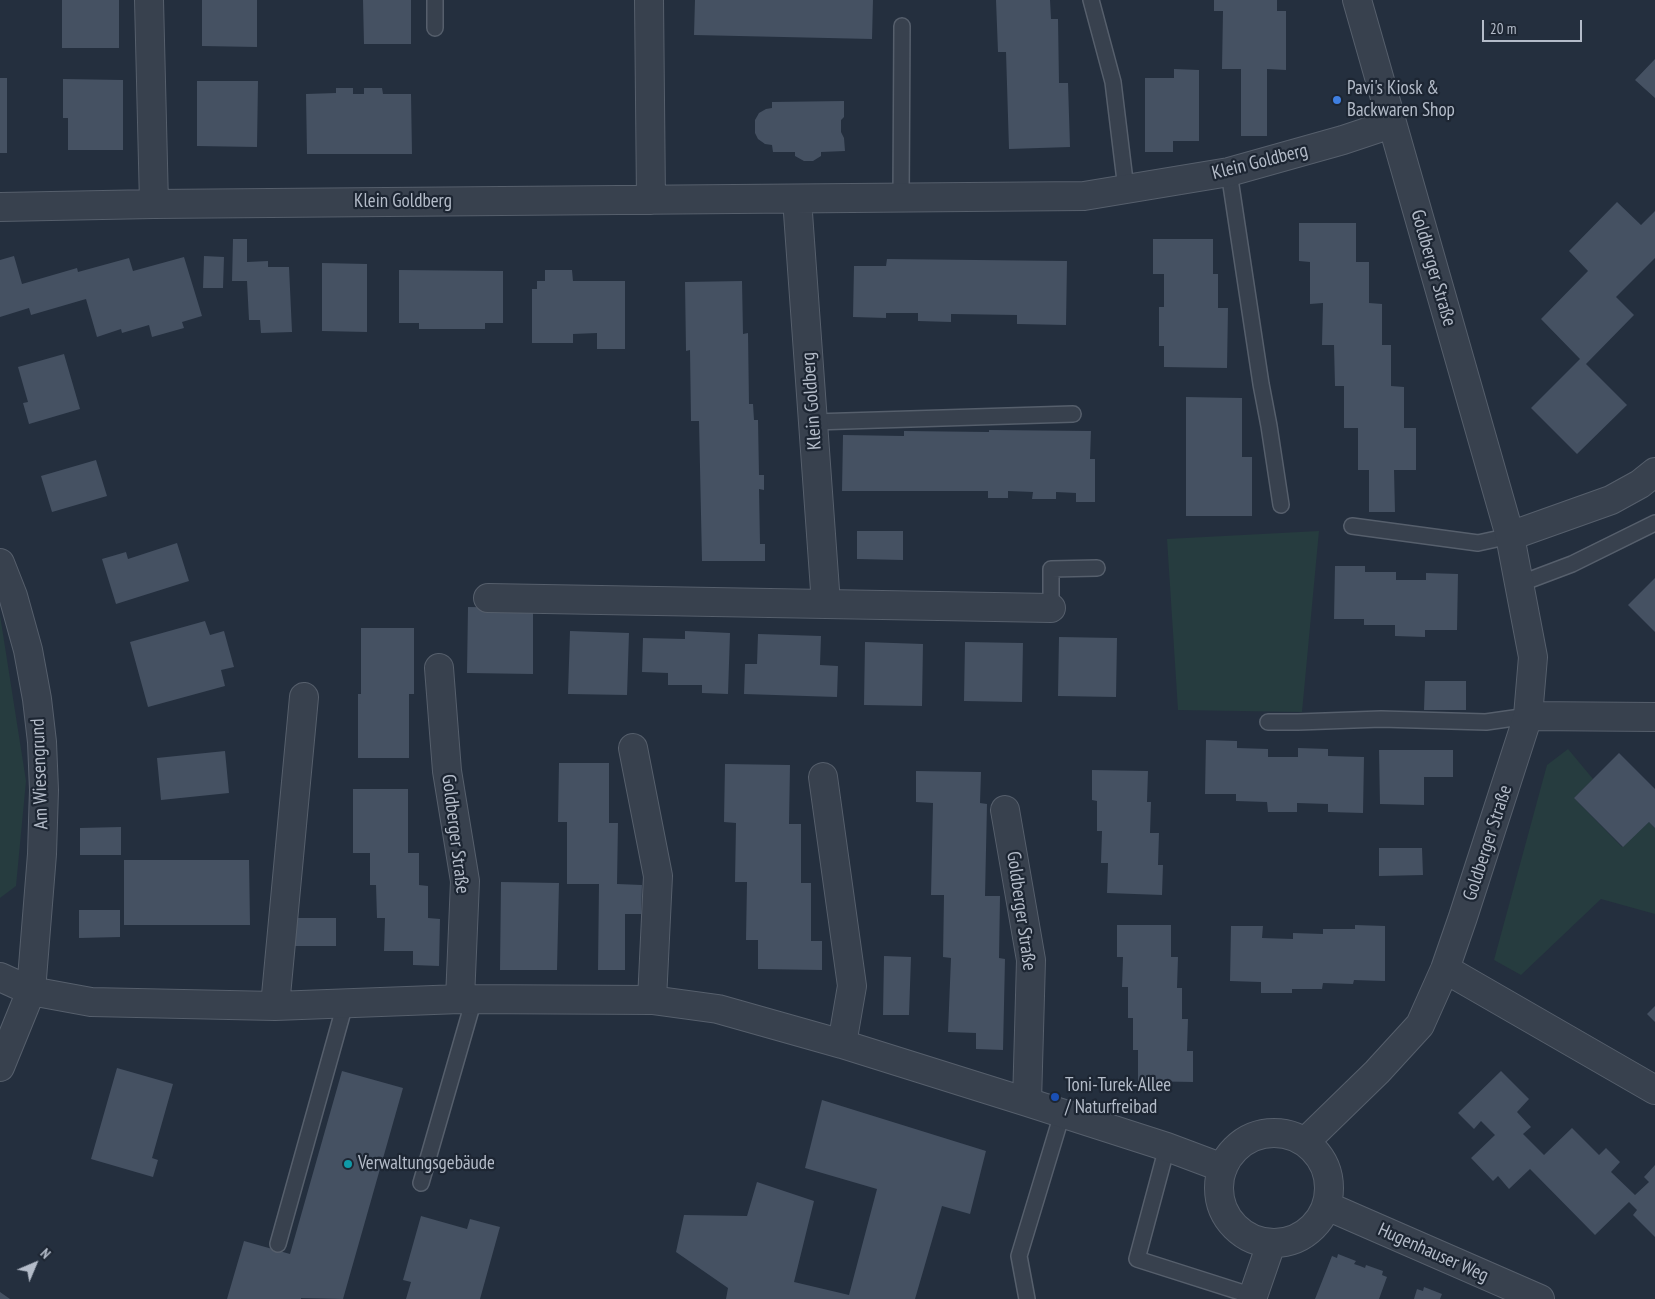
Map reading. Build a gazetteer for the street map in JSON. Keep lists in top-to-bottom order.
{
  "streets": {
    "street": [
      "Klein Goldberg",
      "Goldberger Straße",
      "Am Wiesengrund",
      "Hugenhauser Weg"
    ]
  },
  "crossings": [
    ["Klein Goldberg", "Goldberger Straße"],
    ["Goldberger Straße", "Hugenhauser Weg"]
  ],
  "places": ["Pavi's Kiosk & Backwaren Shop", "Toni-Turek-Allee / Naturfreibad", "Verwaltungsgebäude"],
  "scale_bar": "20 m",
  "north": "top right"
}
